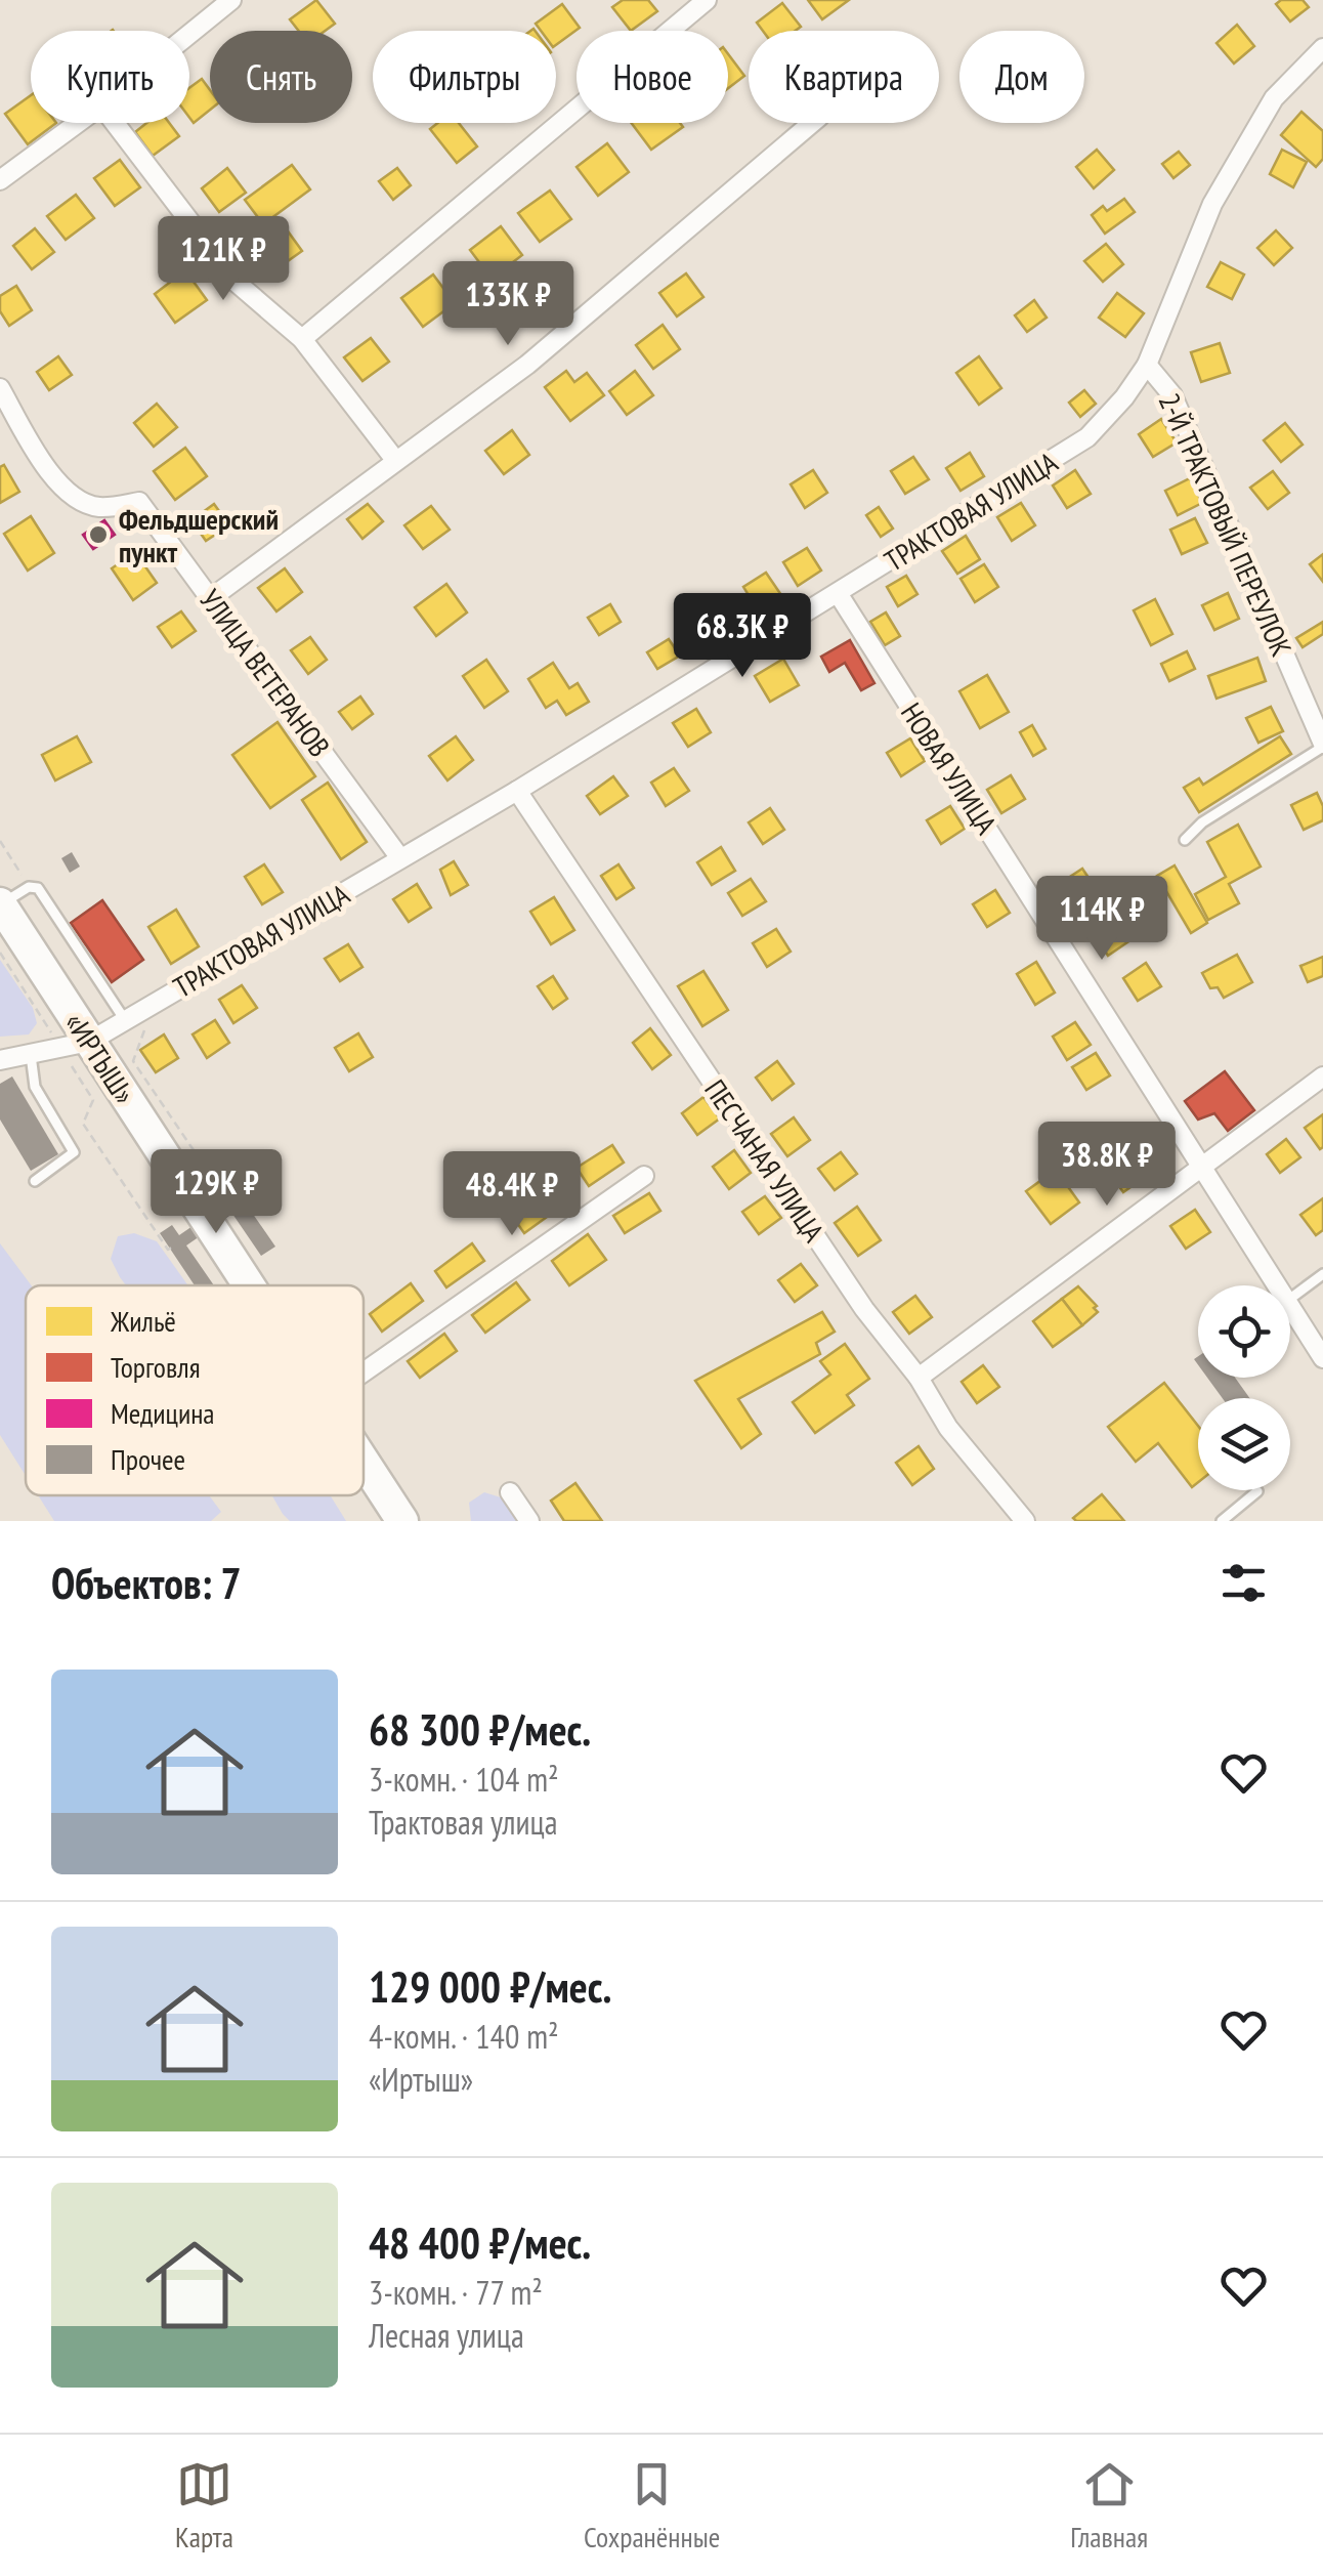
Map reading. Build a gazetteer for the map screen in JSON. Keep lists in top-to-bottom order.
{
  "streets": {
    "highway": ["«ИРТЫШ»"],
    "street": [
      "ТРАКТОВАЯ УЛИЦА",
      "2-Й ТРАКТОВЫЙ ПЕРЕУЛОК",
      "УЛИЦА ВЕТЕРАНОВ",
      "НОВАЯ УЛИЦА",
      "ПЕСЧАНАЯ УЛИЦА"
    ]
  },
  "crossings": [
    ["ТРАКТОВАЯ УЛИЦА", "2-Й ТРАКТОВЫЙ ПЕРЕУЛОК"],
    ["ТРАКТОВАЯ УЛИЦА", "УЛИЦА ВЕТЕРАНОВ"],
    ["ТРАКТОВАЯ УЛИЦА", "НОВАЯ УЛИЦА"],
    ["ТРАКТОВАЯ УЛИЦА", "«ИРТЫШ»"],
    ["ТРАКТОВАЯ УЛИЦА", "ПЕСЧАНАЯ УЛИЦА"]
  ],
  "places": ["Фельдшерский пункт"],
  "legend": [
    "Жильё",
    "Торговля",
    "Медицина",
    "Прочее"
  ],
  "page": {
    "chip": [
      "Купить",
      "Снять",
      "Фильтры",
      "Новое",
      "Квартира",
      "Дом"
    ],
    "price": [
      "121K ₽",
      "133K ₽",
      "68.3K ₽",
      "114K ₽",
      "38.8K ₽",
      "129K ₽",
      "48.4K ₽"
    ],
    "heading": "Объектов: 7",
    "list": [
      {
        "name": "68 300 ₽/мес.",
        "note": "3-комн. · 104 m² · Трактовая улица"
      },
      {
        "name": "129 000 ₽/мес.",
        "note": "4-комн. · 140 m² · «Иртыш»"
      },
      {
        "name": "48 400 ₽/мес.",
        "note": "3-комн. · 77 m² · Лесная улица"
      }
    ],
    "tabs": ["Карта", "Сохранённые", "Главная"]
  }
}
